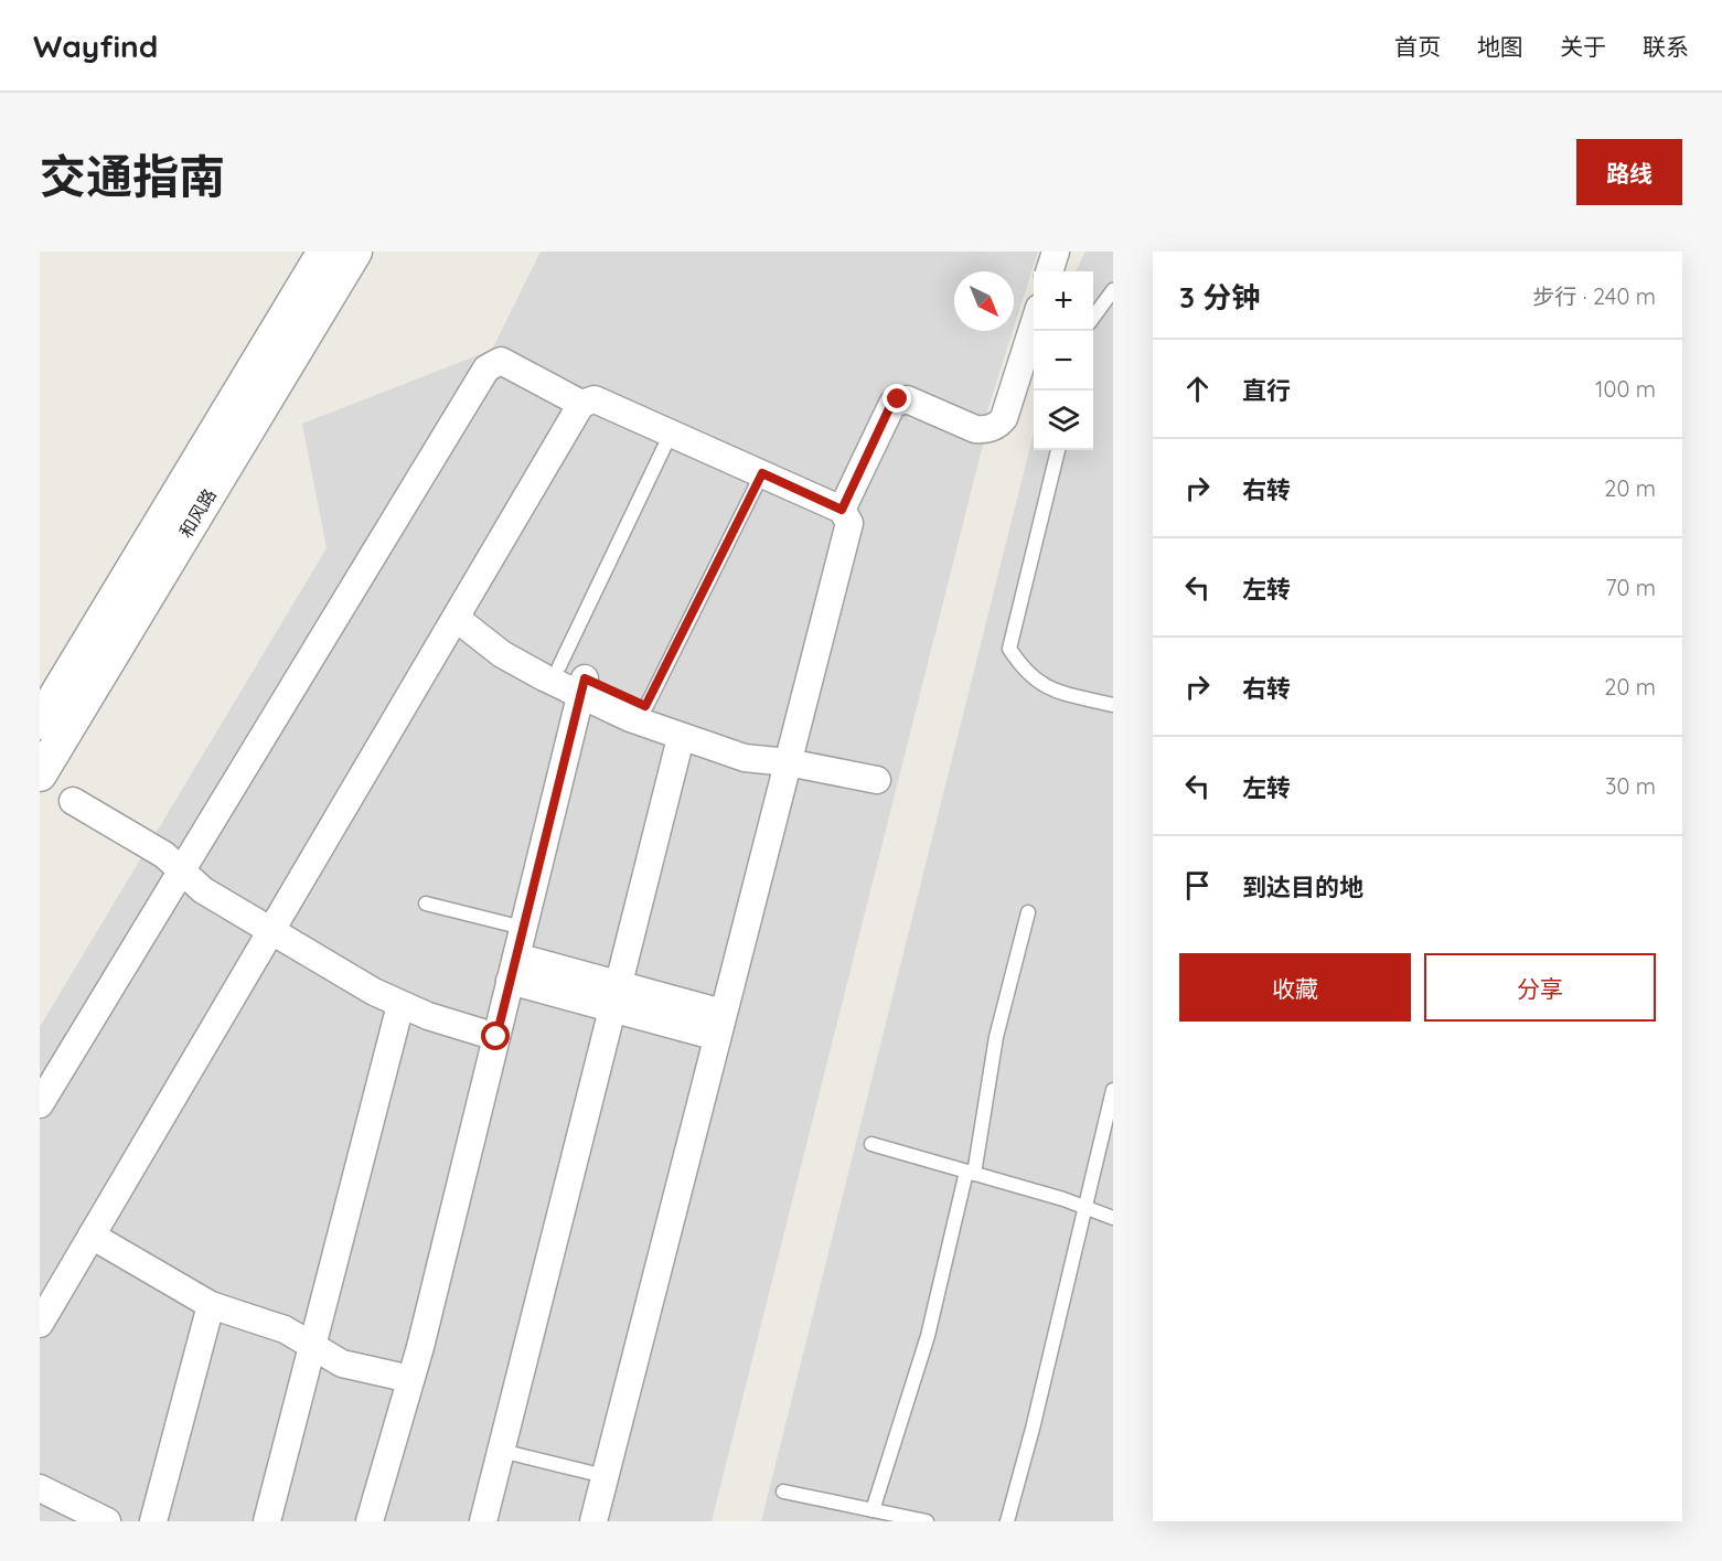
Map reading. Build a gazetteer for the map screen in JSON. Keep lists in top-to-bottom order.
{
  "streets": {
    "street": ["和风路"]
  },
  "north": "bottom right",
  "page": {
    "header": "Wayfind",
    "nav": [
      "首页",
      "地图",
      "关于",
      "联系"
    ],
    "title": "交通指南",
    "buttons": [
      "路线",
      ["收藏", "分享"]
    ],
    "heading": ["3 分钟", "步行 · 240 m"],
    "map_buttons": ["+", "−"],
    "list": [
      ["直行", "100 m"],
      ["右转", "20 m"],
      ["左转", "70 m"],
      ["右转", "20 m"],
      ["左转", "30 m"],
      "到达目的地"
    ]
  }
}
